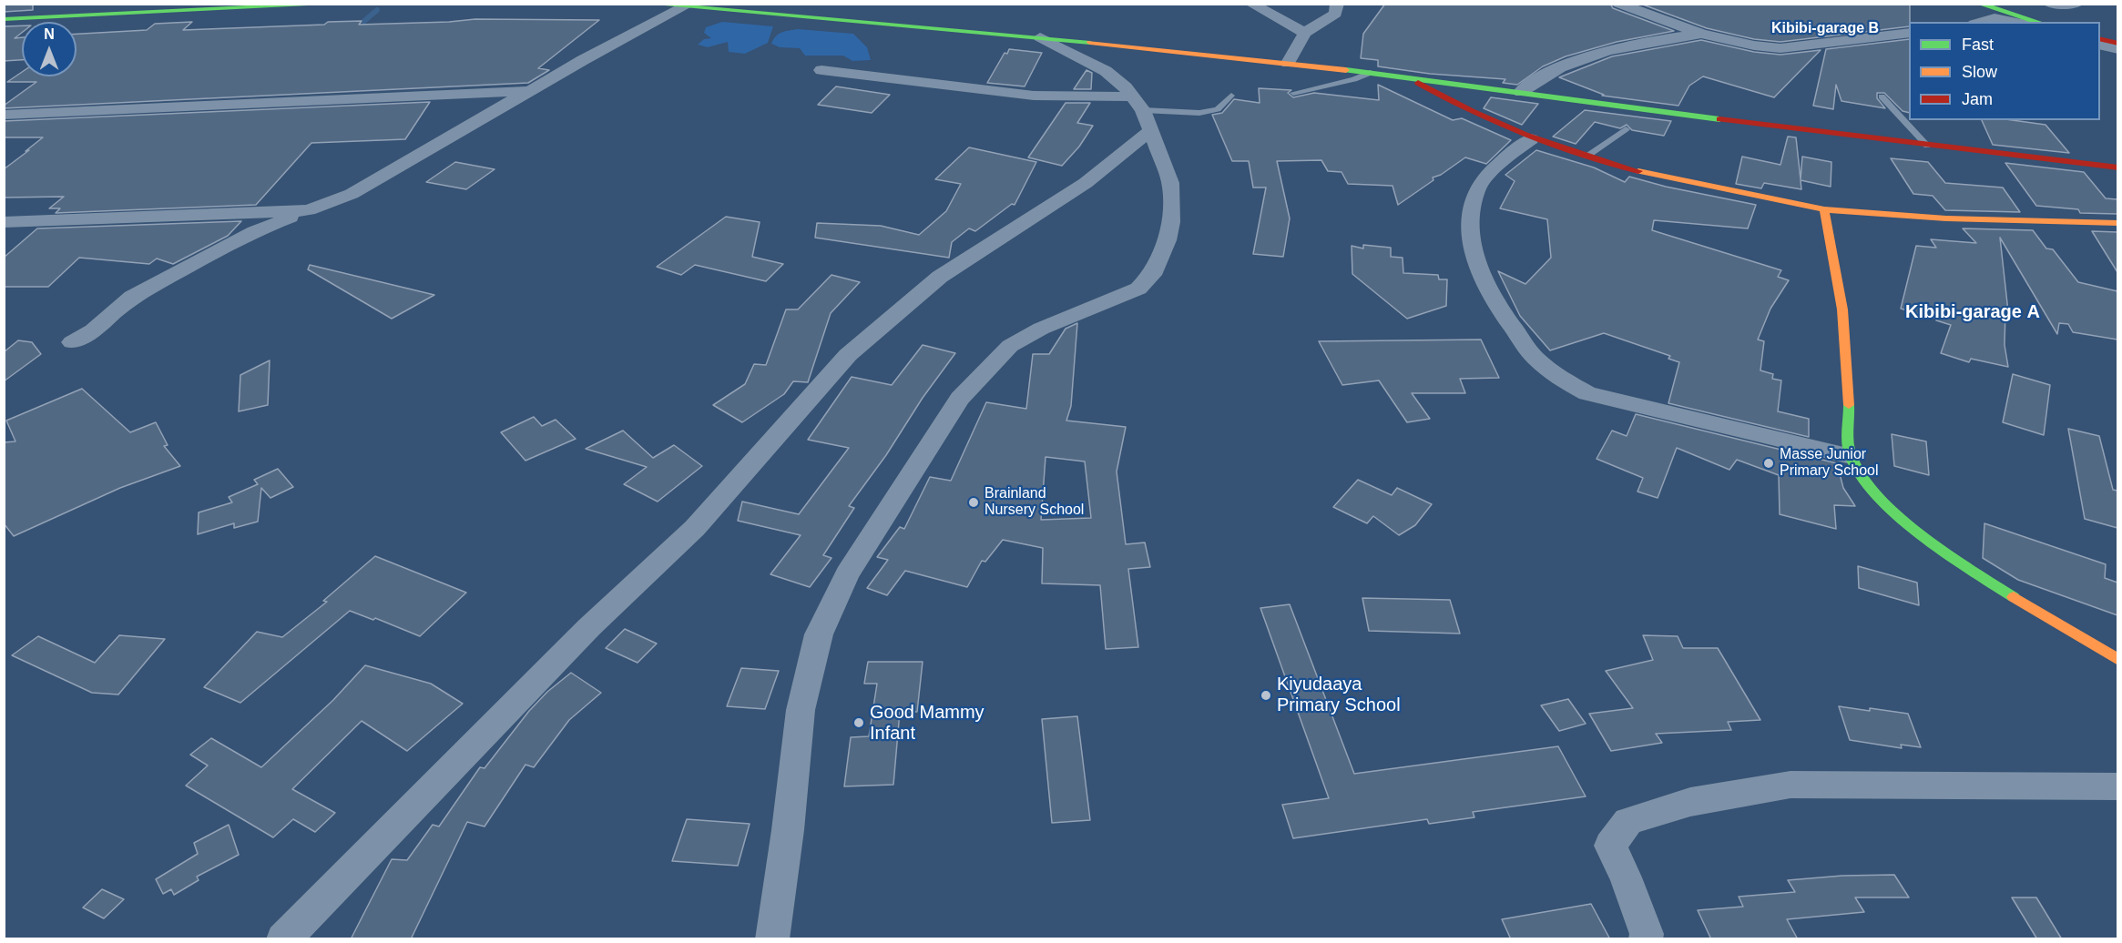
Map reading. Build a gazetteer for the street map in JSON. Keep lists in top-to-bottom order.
{
  "districts": ["Kibibi-garage B", "Kibibi-garage A"],
  "places": [
    "Masse Junior Primary School",
    "Brainland Nursery School",
    "Kiyudaaya Primary School",
    "Good Mammy Infant"
  ],
  "legend": ["Fast", "Slow", "Jam"],
  "north": "top"
}
